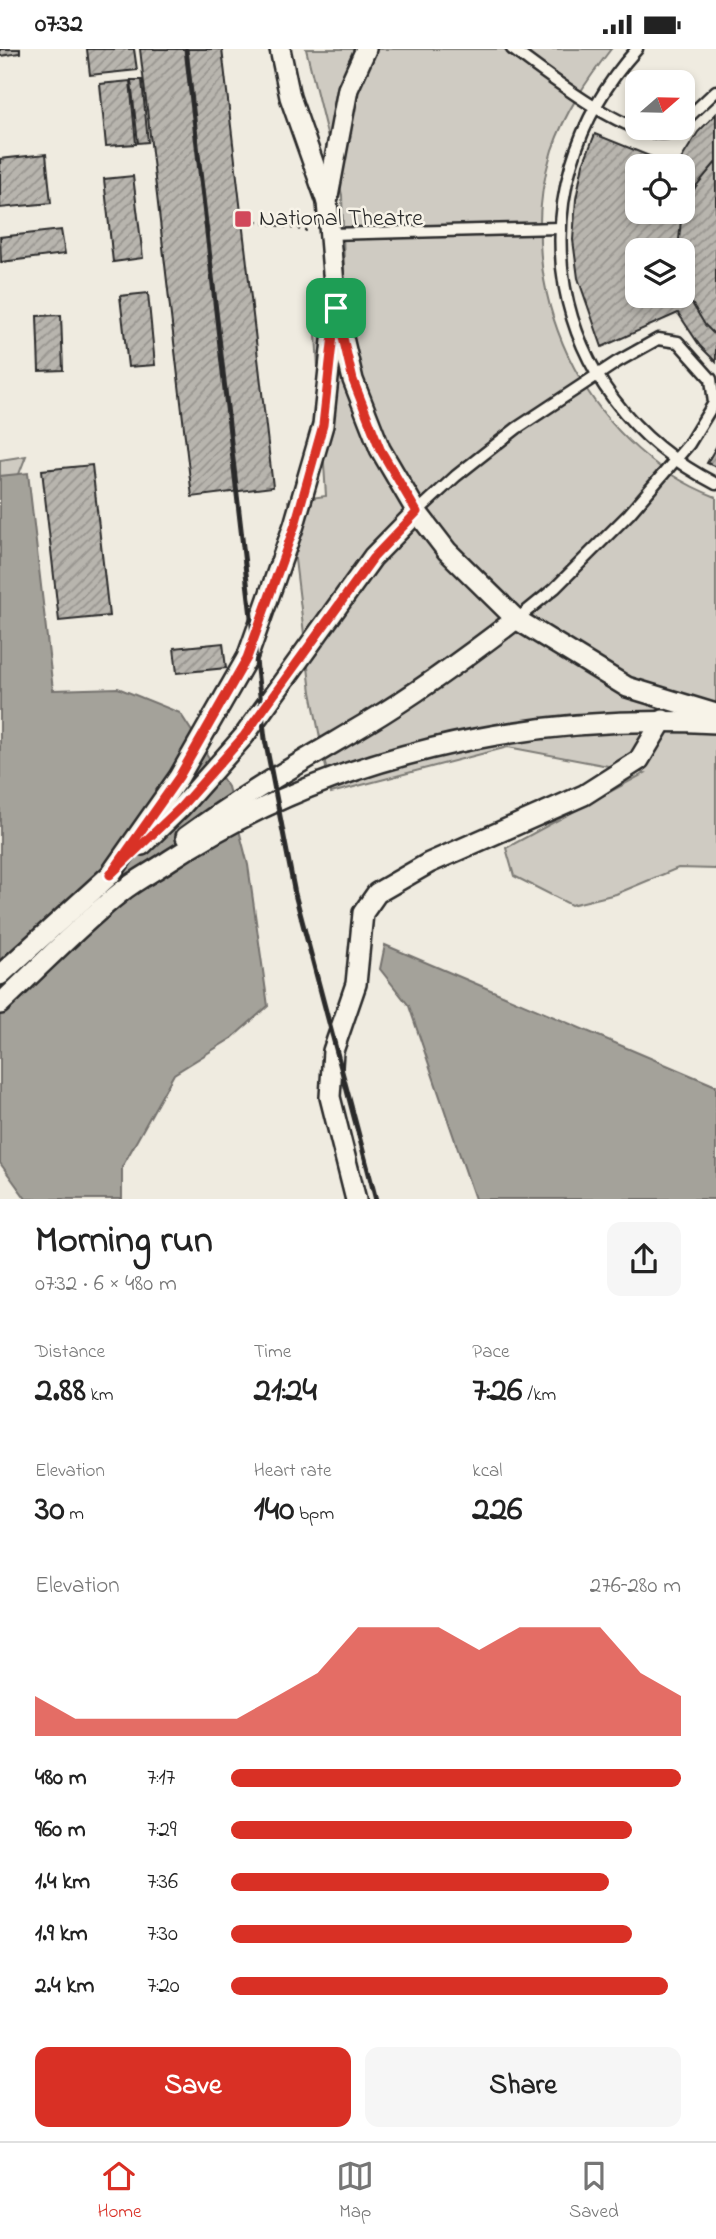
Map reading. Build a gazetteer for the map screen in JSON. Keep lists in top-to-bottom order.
{
  "places": {
    "transit": ["National Theatre"]
  },
  "north": "right",
  "page": {
    "status": "07:32",
    "heading": ["Morning run", "07:32 · 6 × 480 m"],
    "stats": [
      ["Distance", "2.88 km"],
      ["Time", "21:24"],
      ["Pace", "7:26 /km"],
      ["Elevation", "30 m"],
      ["Heart rate", "140 bpm"],
      ["kcal", "226"]
    ],
    "chart": ["Elevation", "276–280 m"],
    "list": [
      {
        "name": "480 m",
        "note": "7:17"
      },
      {
        "name": "960 m",
        "note": "7:29"
      },
      {
        "name": "1.4 km",
        "note": "7:36"
      },
      {
        "name": "1.9 km",
        "note": "7:30"
      },
      {
        "name": "2.4 km",
        "note": "7:20"
      }
    ],
    "buttons": ["Save", "Share"],
    "tabs": ["Home", "Map", "Saved"]
  }
}
